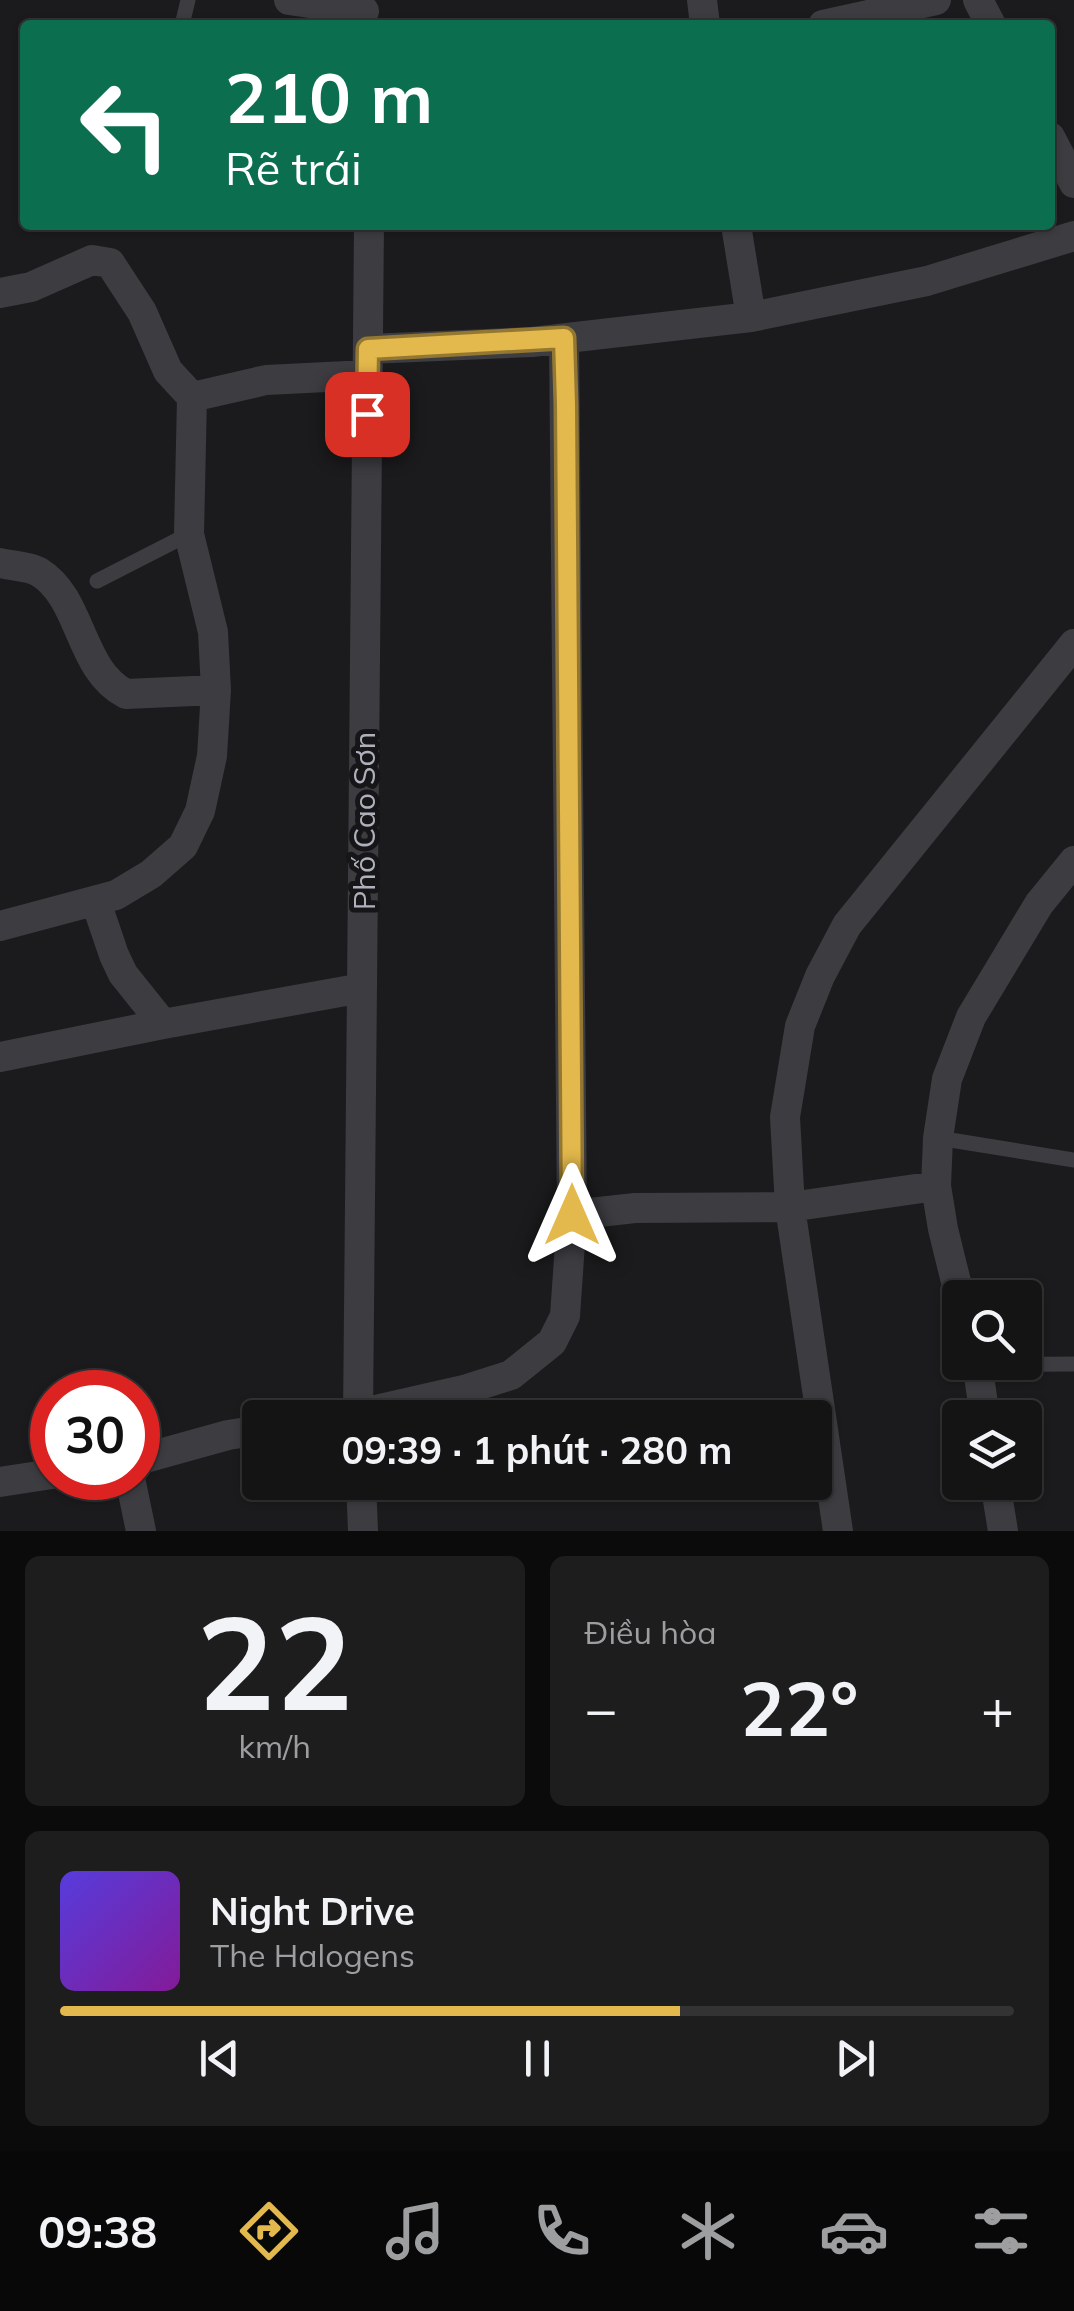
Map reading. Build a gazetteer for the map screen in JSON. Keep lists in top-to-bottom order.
{
  "streets": {
    "street": ["Phố Cao Sơn"]
  },
  "page": {
    "turn": ["210 m", "Rẽ trái"],
    "limit": "30",
    "trip": "09:39 · 1 phút · 280 m",
    "tile": [
      ["22", "km/h"],
      "Điều hòa"
    ],
    "heat": ["−", "22°", "+"],
    "song": ["Night Drive", "The Halogens"],
    "tabs": "09:38"
  }
}
